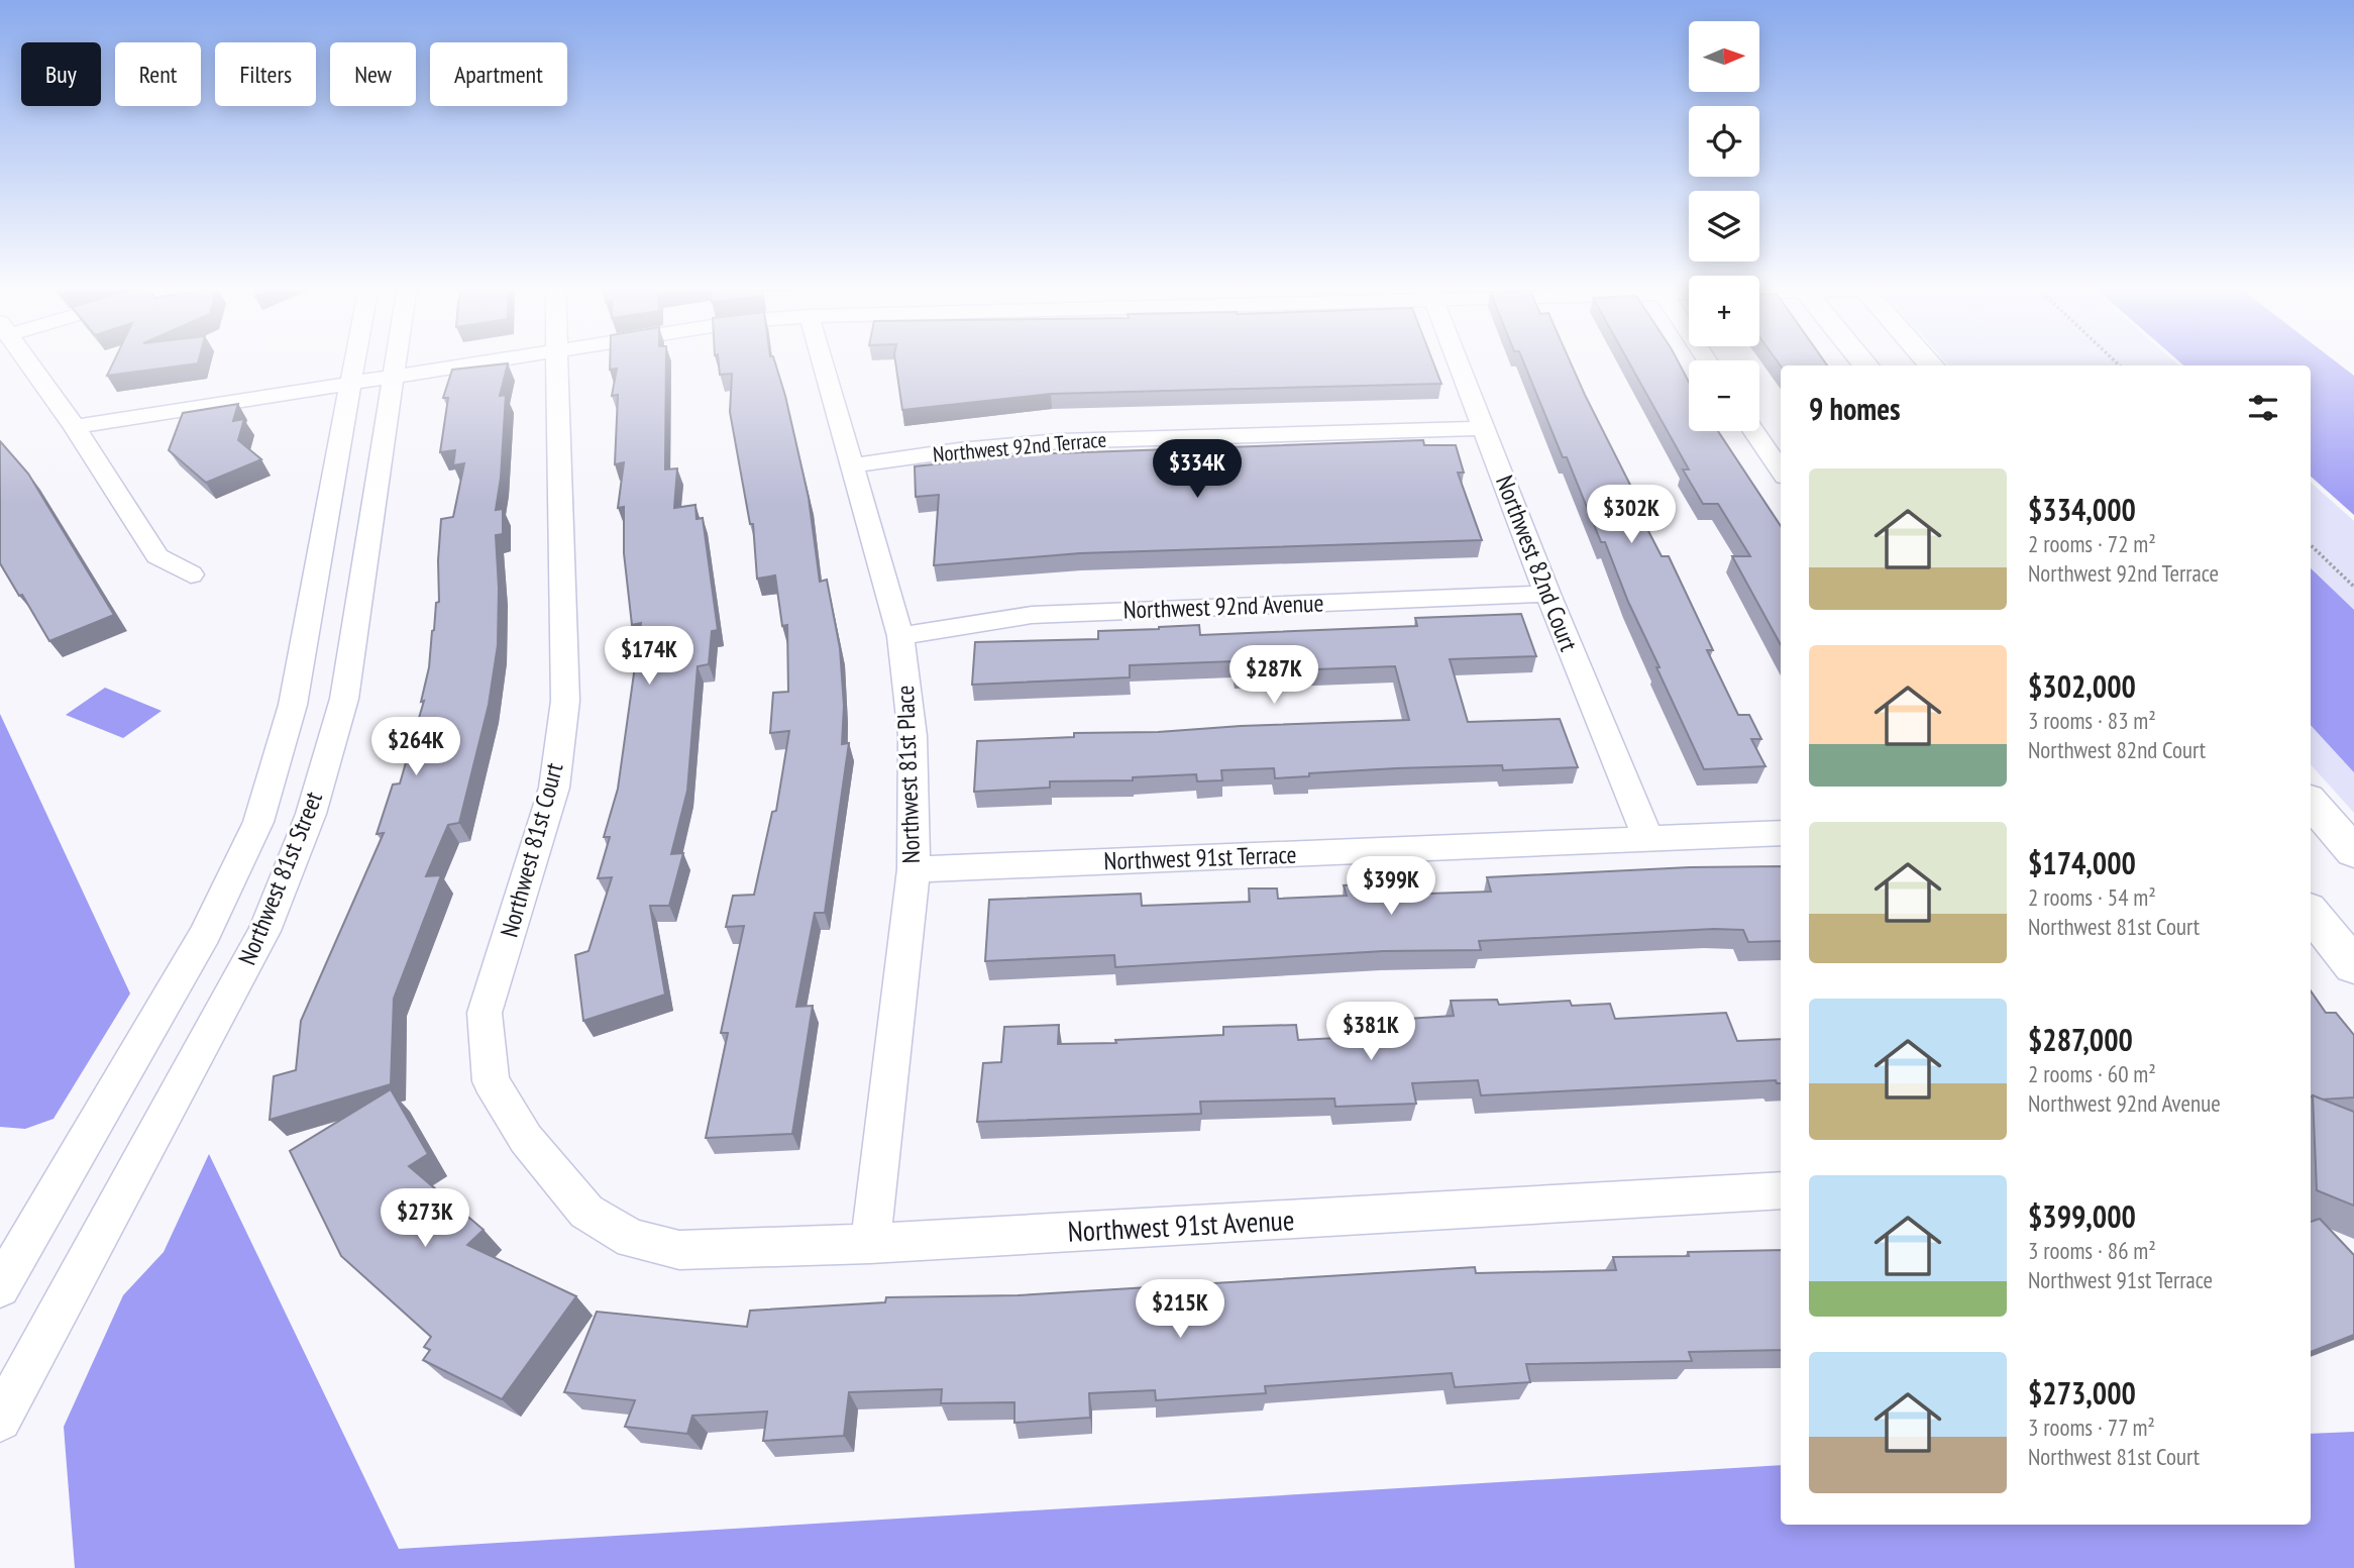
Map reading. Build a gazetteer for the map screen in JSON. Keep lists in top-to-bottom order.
{
  "streets": {
    "street": [
      "Northwest 92nd Terrace",
      "Northwest 82nd Court",
      "Northwest 92nd Avenue",
      "Northwest 81st Place",
      "Northwest 81st Court",
      "Northwest 91st Terrace",
      "Northwest 81st Street",
      "Northwest 91st Avenue"
    ]
  },
  "crossings": [
    ["Northwest 92nd Terrace", "Northwest 82nd Court"],
    ["Northwest 92nd Terrace", "Northwest 81st Place"],
    ["Northwest 82nd Court", "Northwest 92nd Avenue"],
    ["Northwest 82nd Court", "Northwest 91st Terrace"],
    ["Northwest 92nd Avenue", "Northwest 81st Place"],
    ["Northwest 81st Place", "Northwest 91st Terrace"],
    ["Northwest 81st Place", "Northwest 91st Avenue"],
    ["Northwest 81st Court", "Northwest 91st Avenue"]
  ],
  "north": "right",
  "page": {
    "map_buttons": ["+", "−"],
    "chip": [
      "Buy",
      "Rent",
      "Filters",
      "New",
      "Apartment"
    ],
    "heading": "9 homes",
    "price": [
      "$334K",
      "$302K",
      "$174K",
      "$287K",
      "$264K",
      "$399K",
      "$381K",
      "$273K",
      "$215K"
    ],
    "list": [
      {
        "name": "$334,000",
        "note": "2 rooms · 72 m² · Northwest 92nd Terrace"
      },
      {
        "name": "$302,000",
        "note": "3 rooms · 83 m² · Northwest 82nd Court"
      },
      {
        "name": "$174,000",
        "note": "2 rooms · 54 m² · Northwest 81st Court"
      },
      {
        "name": "$287,000",
        "note": "2 rooms · 60 m² · Northwest 92nd Avenue"
      },
      {
        "name": "$399,000",
        "note": "3 rooms · 86 m² · Northwest 91st Terrace"
      },
      {
        "name": "$273,000",
        "note": "3 rooms · 77 m² · Northwest 81st Court"
      }
    ]
  }
}
